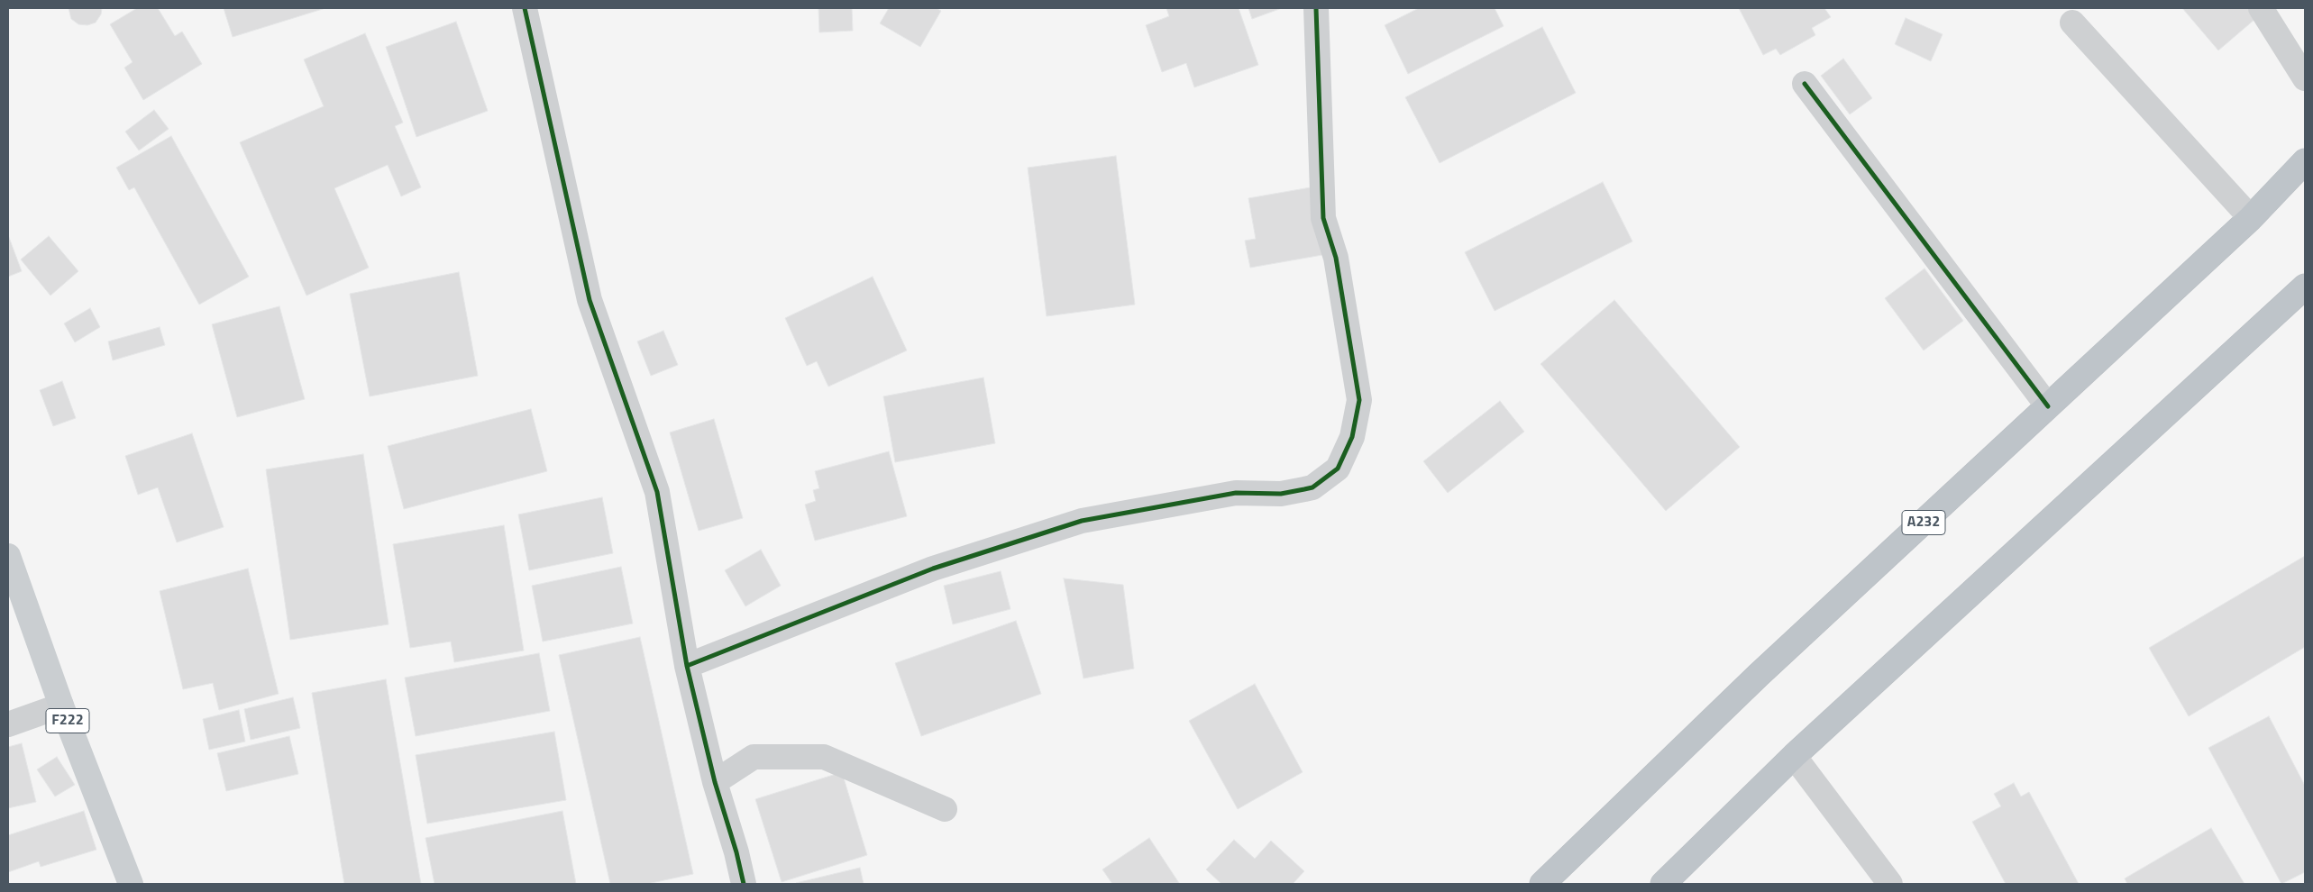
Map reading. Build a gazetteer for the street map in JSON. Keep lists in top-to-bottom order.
{
  "streets": {
    "highway": ["A232"],
    "main road": ["F222"]
  }
}
